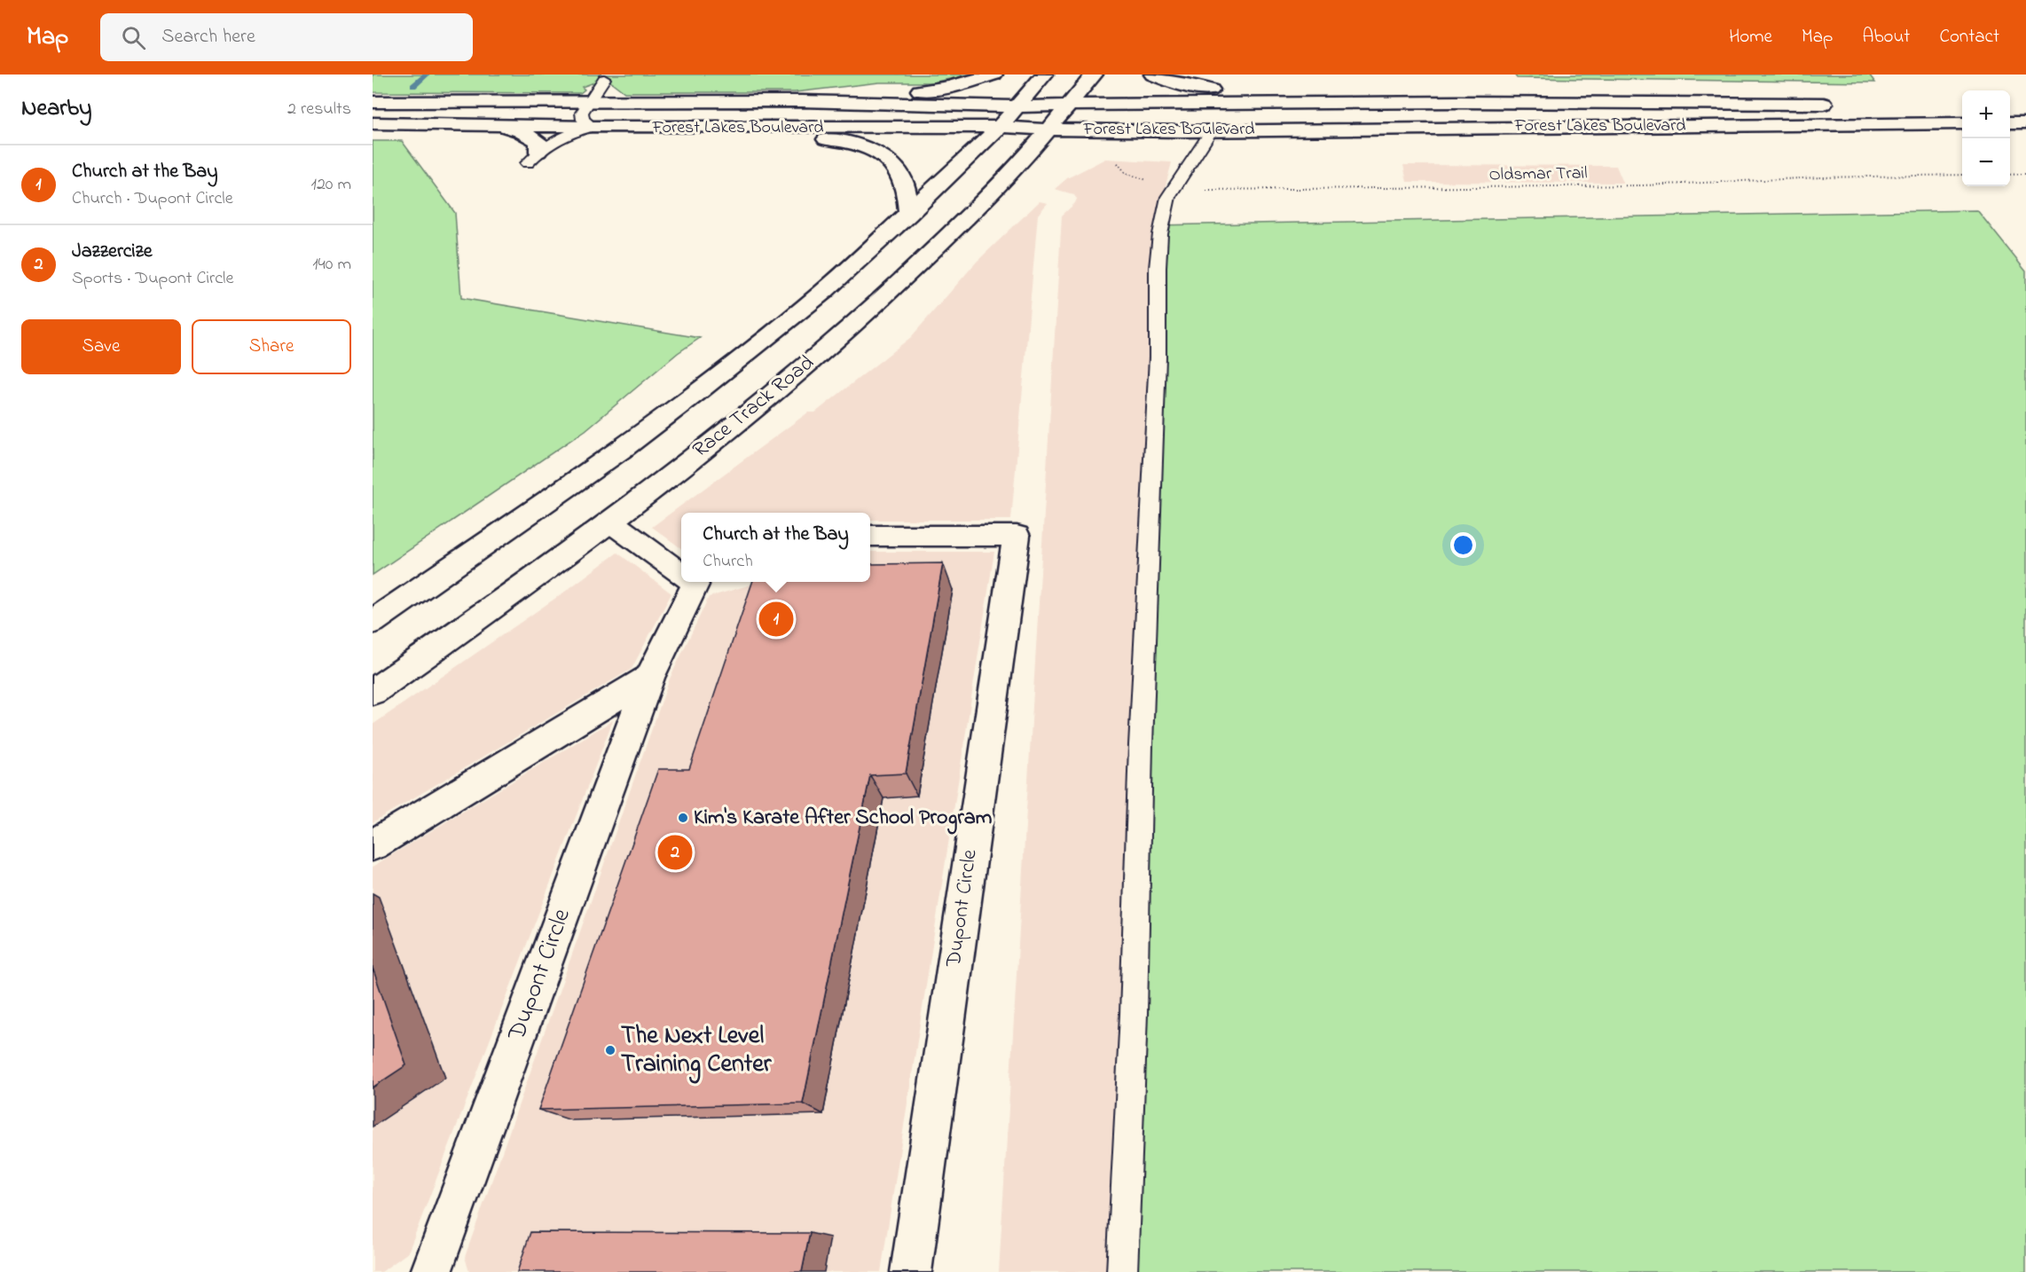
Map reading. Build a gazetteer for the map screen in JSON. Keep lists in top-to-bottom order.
{
  "streets": {
    "main road": ["Forest Lakes Boulevard", "Race Track Road", "Dupont Circle"],
    "path": ["Oldsmar Trail"]
  },
  "crossings": [
    ["Forest Lakes Boulevard", "Race Track Road"],
    ["Race Track Road", "Dupont Circle"]
  ],
  "places": ["Kim's Karate After School Program", "The Next Level Training Center"],
  "page": {
    "header": "Map",
    "search": "Search here",
    "nav": [
      "Home",
      "Map",
      "About",
      "Contact"
    ],
    "heading": ["Nearby", "2 results"],
    "map_buttons": ["+", "−"],
    "list": [
      {
        "mark": "1",
        "name": "Church at the Bay",
        "note": "Church · Dupont Circle",
        "value": "120 m"
      },
      {
        "mark": "2",
        "name": "Jazzercize",
        "note": "Sports · Dupont Circle",
        "value": "140 m"
      }
    ],
    "buttons": ["Save", "Share"],
    "popup": ["Church at the Bay", "Church"],
    "pins": ["1", "2"]
  }
}
